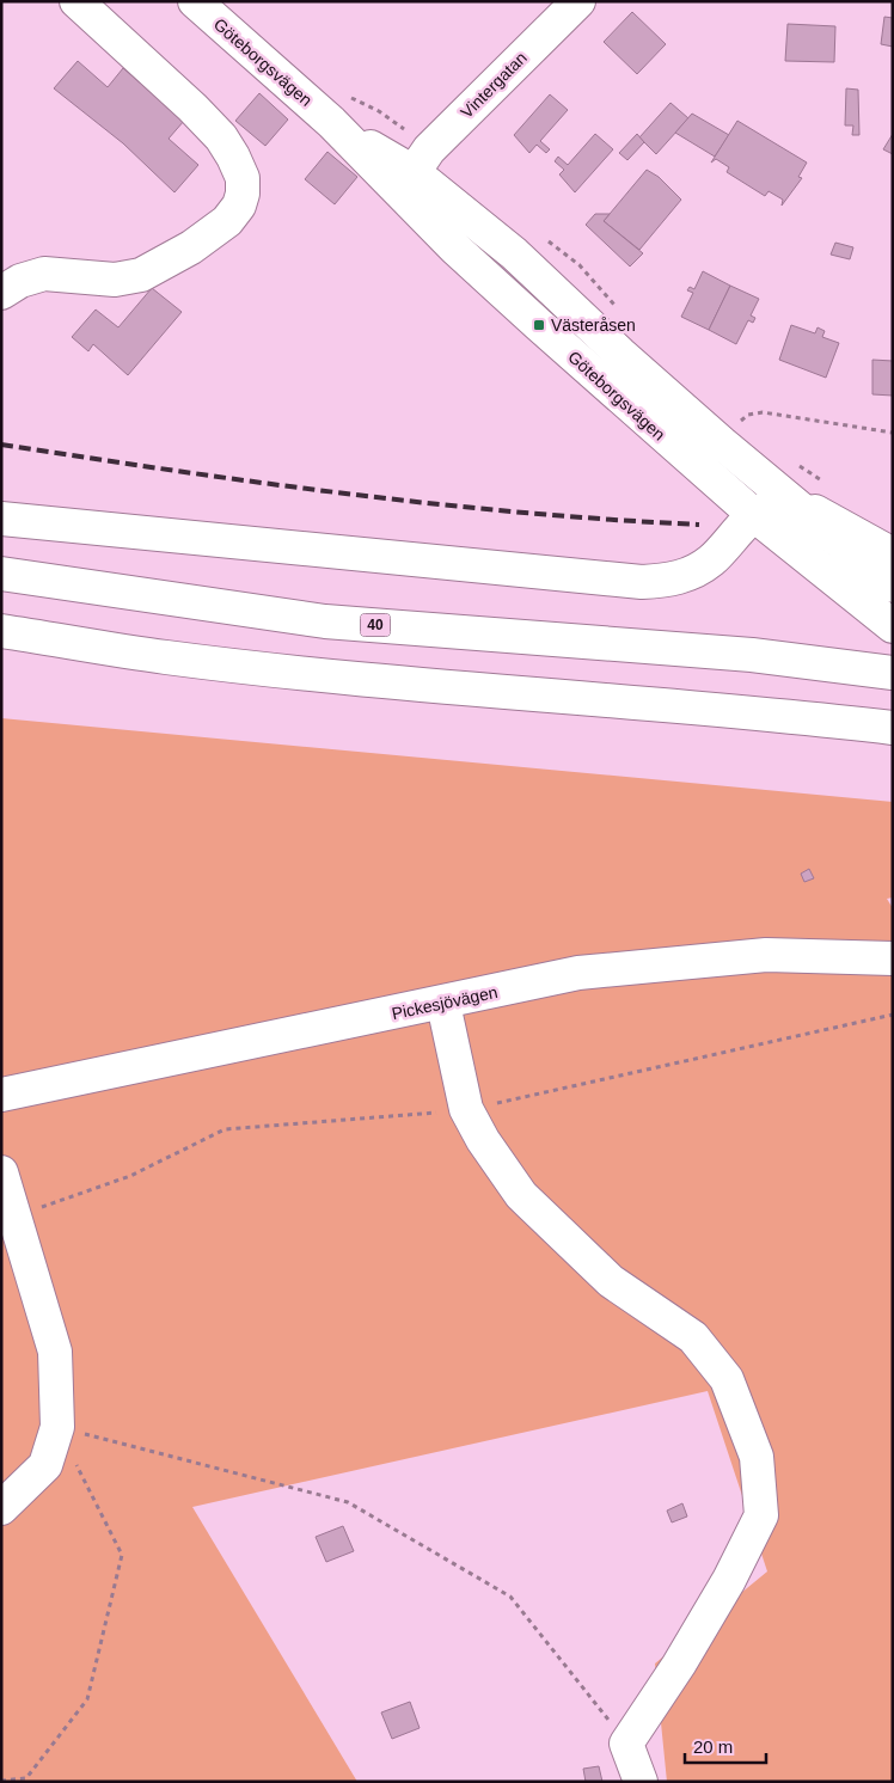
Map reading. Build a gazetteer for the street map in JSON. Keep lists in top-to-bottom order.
{
  "streets": {
    "main road": [
      "Göteborgsvägen",
      "Vintergatan",
      "40",
      "Pickesjövägen"
    ]
  },
  "crossings": [
    ["Göteborgsvägen", "Vintergatan"]
  ],
  "places": {
    "transit": ["Västeråsen"]
  },
  "scale_bar": "20 m"
}
